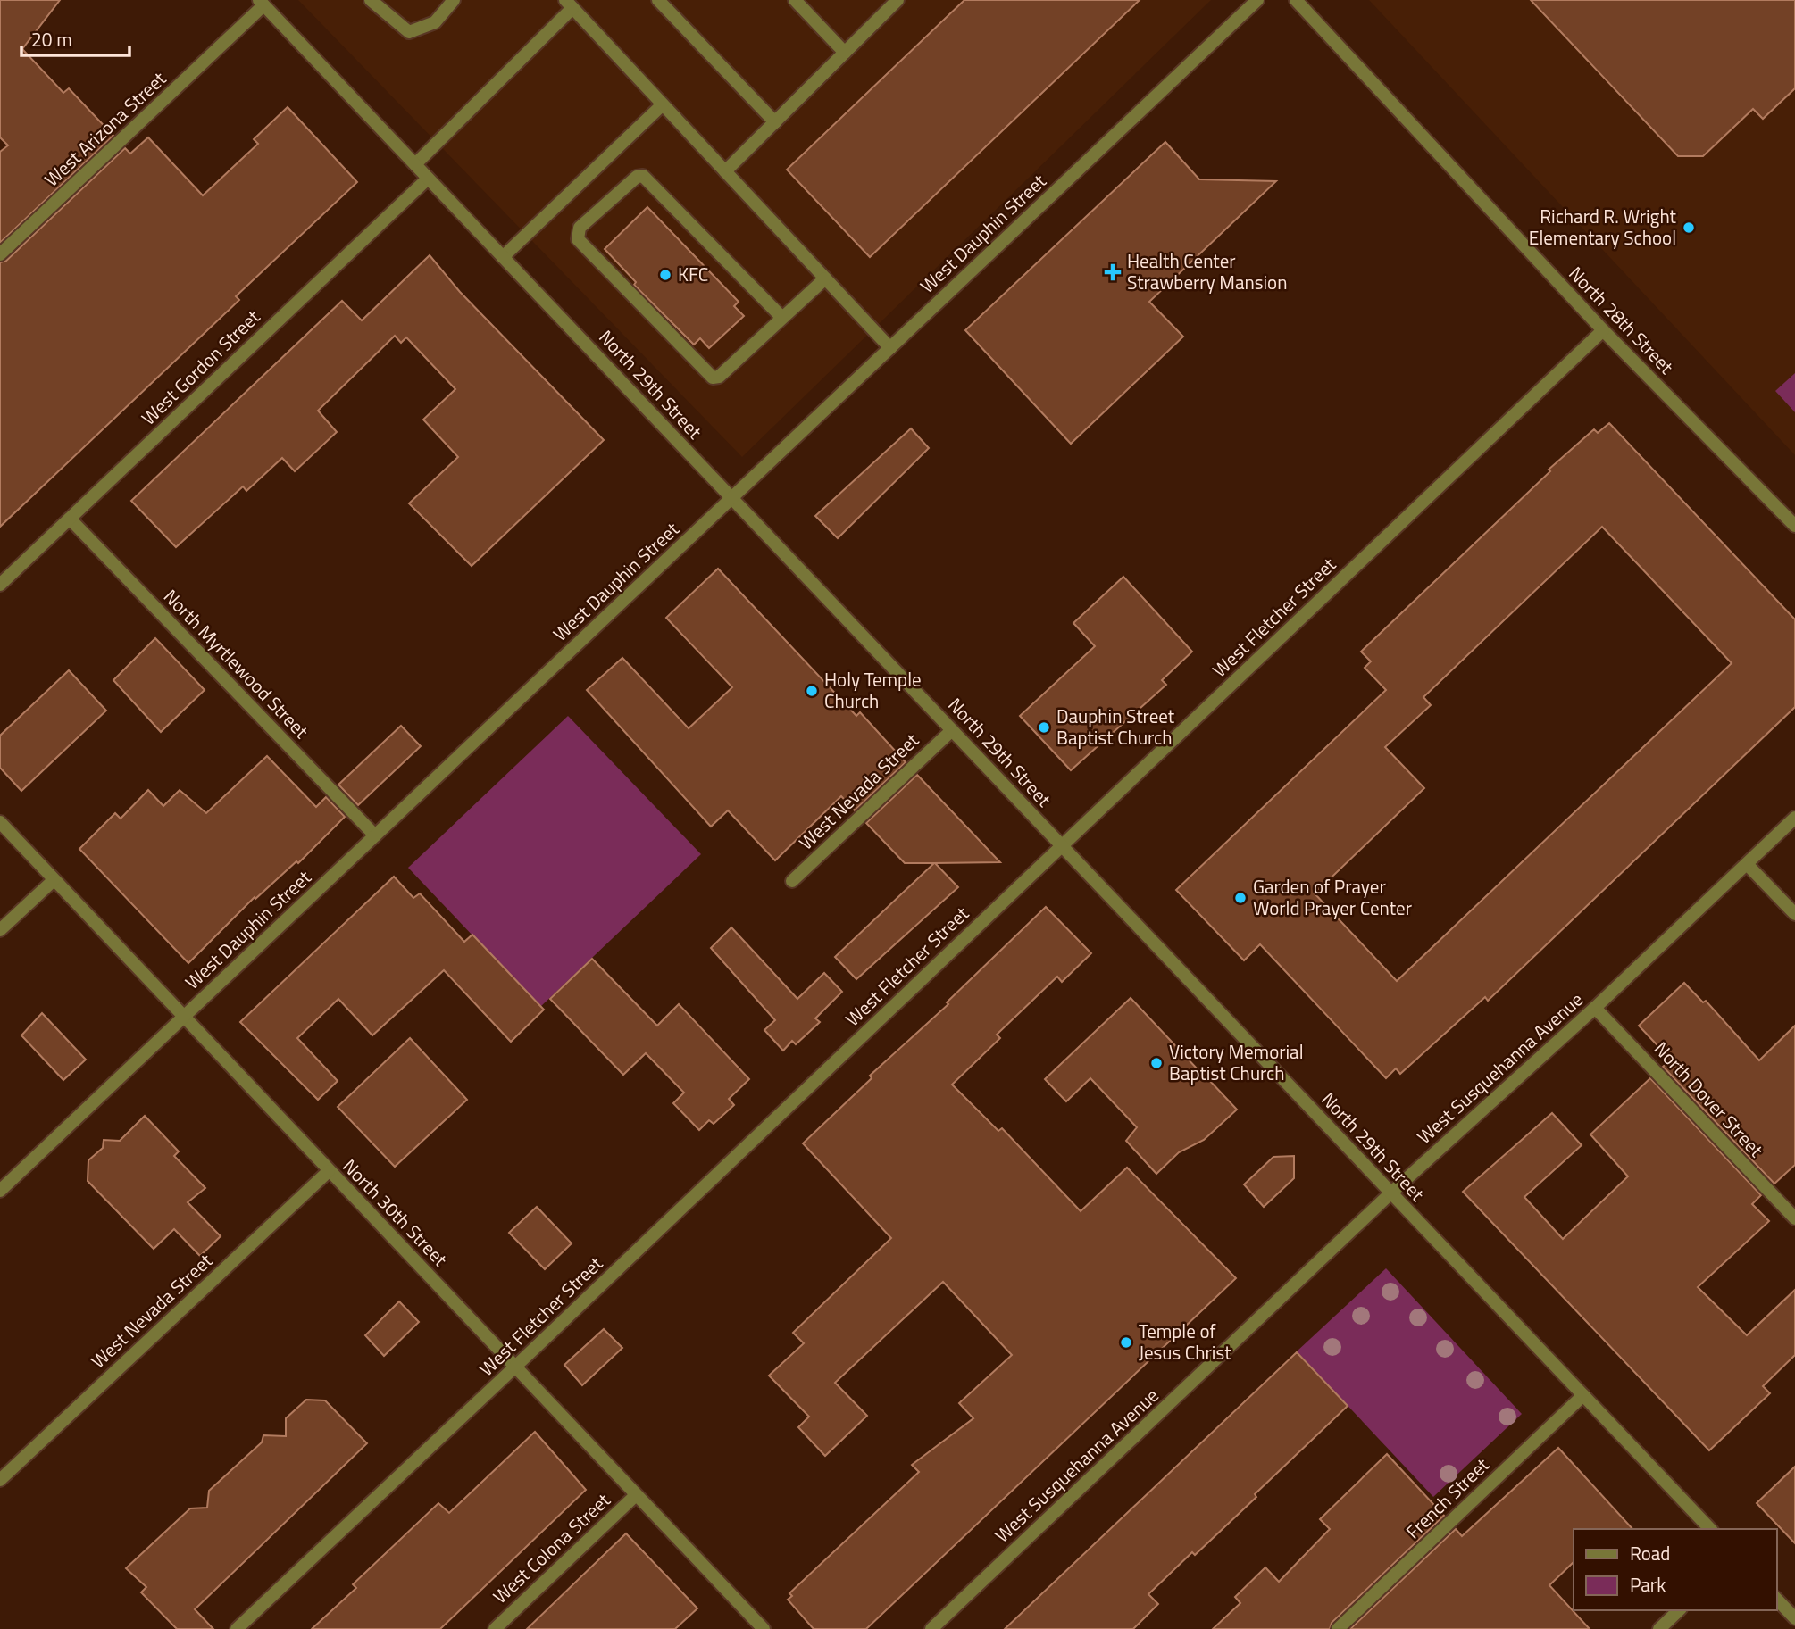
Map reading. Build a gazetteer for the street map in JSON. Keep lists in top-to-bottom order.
{
  "streets": {
    "street": [
      "West Arizona Street",
      "West Dauphin Street",
      "North 28th Street",
      "West Gordon Street",
      "North 29th Street",
      "West Fletcher Street",
      "North Myrtlewood Street",
      "West Nevada Street",
      "West Susquehanna Avenue",
      "North Dover Street",
      "North 30th Street",
      "French Street",
      "West Colona Street"
    ]
  },
  "crossings": [
    ["West Arizona Street", "North 29th Street"],
    ["West Dauphin Street", "North 29th Street"],
    ["West Dauphin Street", "North Myrtlewood Street"],
    ["West Dauphin Street", "North 30th Street"],
    ["North 28th Street", "West Fletcher Street"],
    ["West Gordon Street", "North 29th Street"],
    ["West Gordon Street", "North Myrtlewood Street"],
    ["North 29th Street", "West Fletcher Street"],
    ["North 29th Street", "West Nevada Street"],
    ["North 29th Street", "West Susquehanna Avenue"],
    ["North 29th Street", "French Street"],
    ["West Fletcher Street", "North 30th Street"],
    ["West Nevada Street", "North 30th Street"],
    ["West Susquehanna Avenue", "North Dover Street"],
    ["North 30th Street", "West Colona Street"]
  ],
  "places": {
    "other": [
      "Richard R. Wright Elementary School",
      "KFC",
      "Holy Temple Church",
      "Dauphin Street Baptist Church",
      "Garden of Prayer World Prayer Center",
      "Victory Memorial Baptist Church",
      "Temple of Jesus Christ"
    ],
    "health": ["Health Center Strawberry Mansion"]
  },
  "legend": ["Road", "Park"],
  "scale_bar": "20 m"
}
